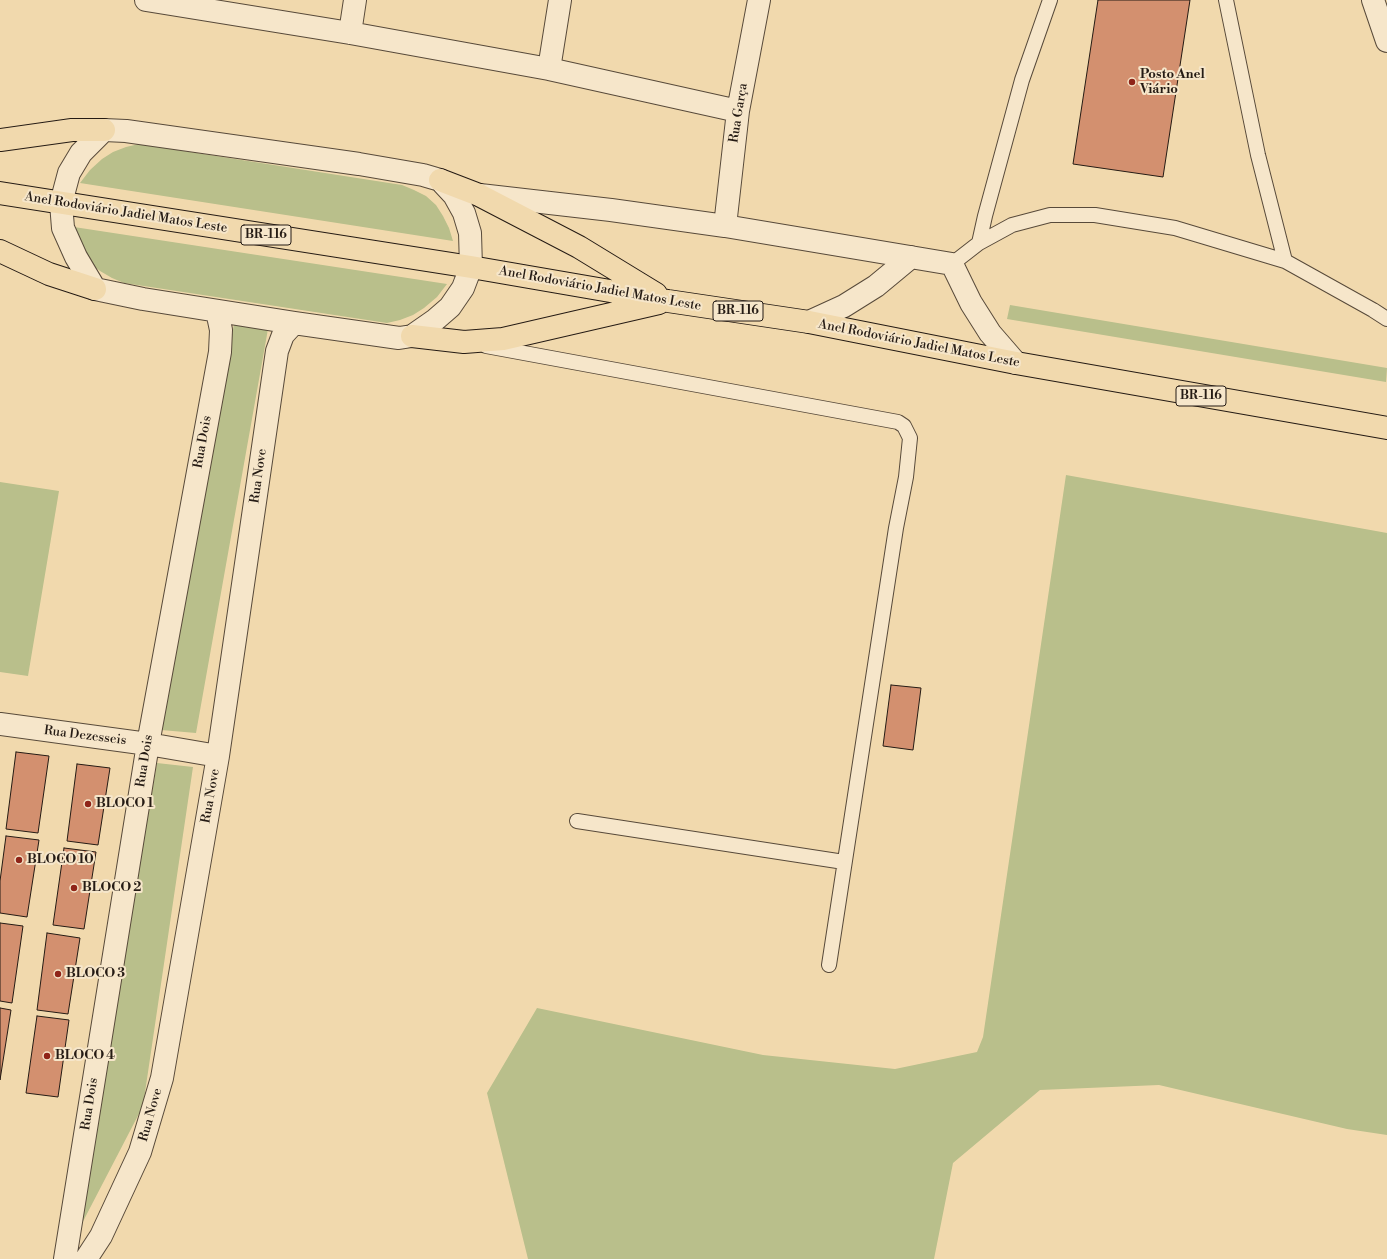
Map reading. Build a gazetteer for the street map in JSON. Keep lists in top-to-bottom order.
{
  "streets": {
    "highway": ["Anel Rodoviário Jadiel Matos Leste", "BR-116"],
    "street": [
      "Rua Garça",
      "Rua Dois",
      "Rua Nove",
      "Rua Dezesseis"
    ]
  },
  "crossings": [
    ["Rua Dois", "Rua Dezesseis"],
    ["Rua Nove", "Rua Dezesseis"]
  ],
  "places": [
    "Posto Anel Viário",
    "BLOCO 1",
    "BLOCO 10",
    "BLOCO 2",
    "BLOCO 3",
    "BLOCO 4"
  ]
}
